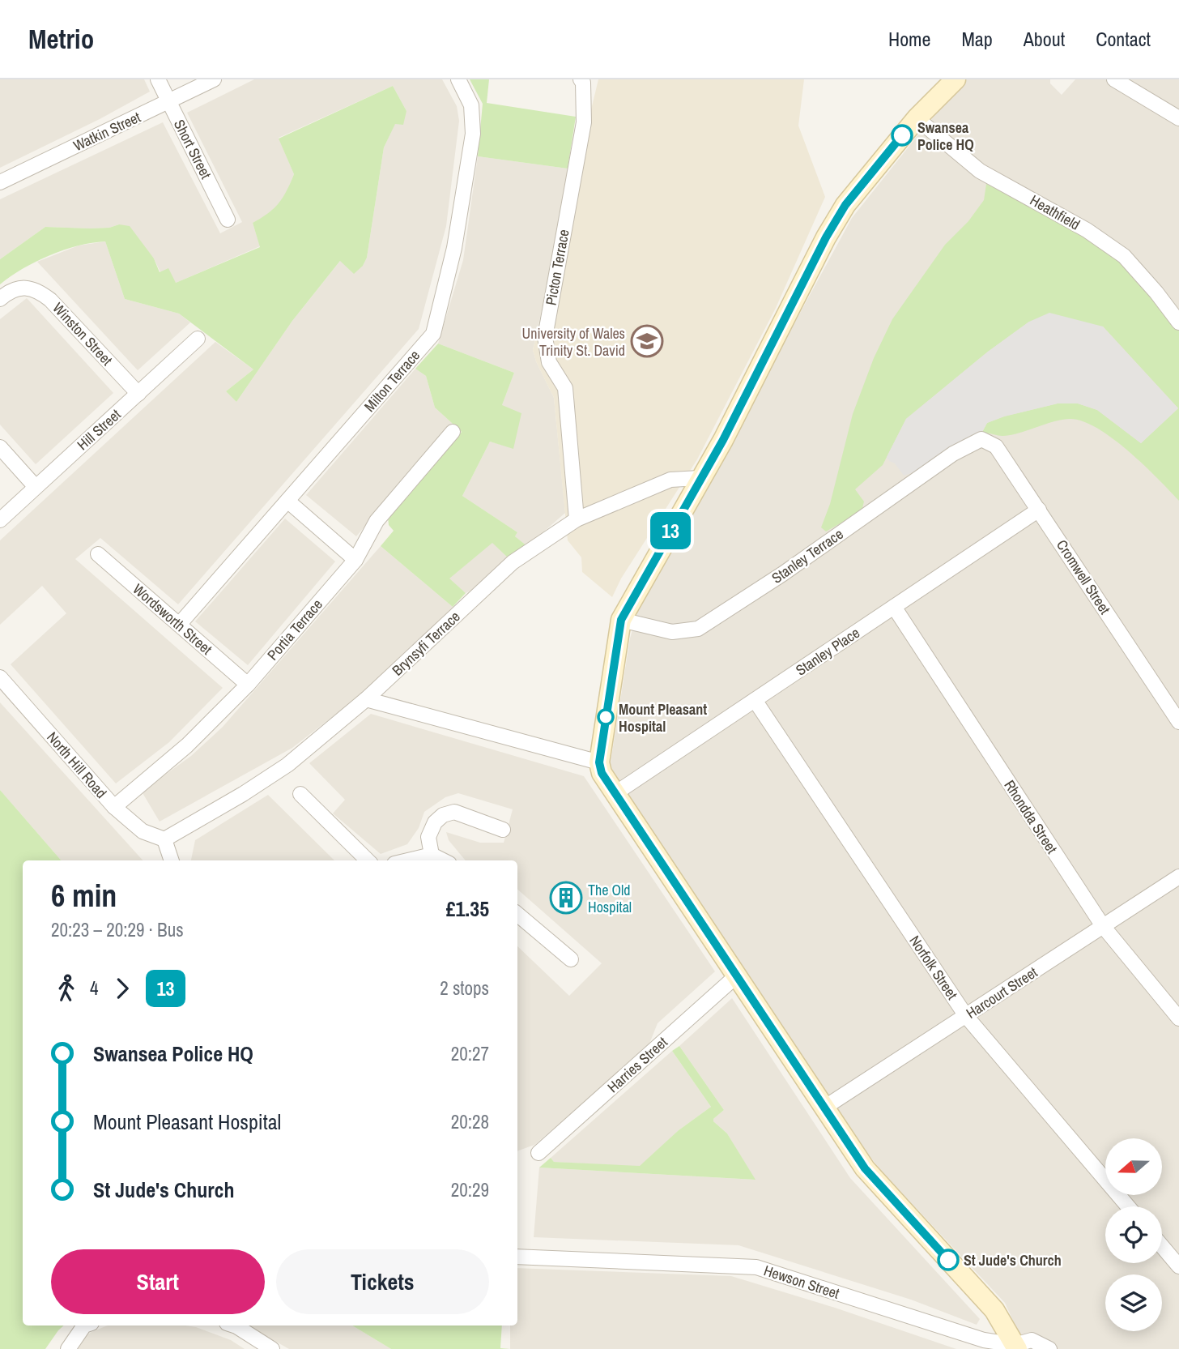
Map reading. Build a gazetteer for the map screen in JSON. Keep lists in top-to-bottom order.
{
  "streets": {
    "street": [
      "Watkin Street",
      "Short Street",
      "Heathfield",
      "Picton Terrace",
      "Winston Street",
      "Milton Terrace",
      "Hill Street",
      "Stanley Terrace",
      "Cromwell Street",
      "Wordsworth Street",
      "Portia Terrace",
      "Brynsyfi Terrace",
      "Stanley Place",
      "North Hill Road",
      "Rhondda Street",
      "Norfolk Street",
      "Harcourt Street",
      "Harries Street",
      "Hewson Street"
    ]
  },
  "crossings": [
    ["Watkin Street", "Short Street"],
    ["Picton Terrace", "Brynsyfi Terrace"],
    ["Winston Street", "Hill Street"],
    ["Milton Terrace", "Wordsworth Street"],
    ["Stanley Terrace", "Cromwell Street"],
    ["Cromwell Street", "Stanley Place"],
    ["Wordsworth Street", "Portia Terrace"],
    ["Portia Terrace", "North Hill Road"],
    ["Brynsyfi Terrace", "North Hill Road"],
    ["Stanley Place", "Rhondda Street"],
    ["Stanley Place", "Norfolk Street"],
    ["Rhondda Street", "Harcourt Street"],
    ["Norfolk Street", "Harcourt Street"]
  ],
  "places": {
    "other": ["Swansea Police HQ", "Mount Pleasant Hospital", "St Jude's Church"],
    "school or university": ["University of Wales Trinity St. David"],
    "building": ["The Old Hospital"]
  },
  "lines": ["bus line 13"],
  "north": "left",
  "page": {
    "header": "Metrio",
    "nav": [
      "Home",
      "Map",
      "About",
      "Contact"
    ],
    "on_map": "13",
    "heading": ["6 min", "20:23 – 20:29 · Bus", "£1.35"],
    "legs": ["4", "13", "2 stops"],
    "list": [
      {
        "name": "Swansea Police HQ",
        "value": "20:27"
      },
      {
        "name": "Mount Pleasant Hospital",
        "value": "20:28"
      },
      {
        "name": "St Jude's Church",
        "value": "20:29"
      }
    ],
    "buttons": ["Start", "Tickets"]
  }
}
